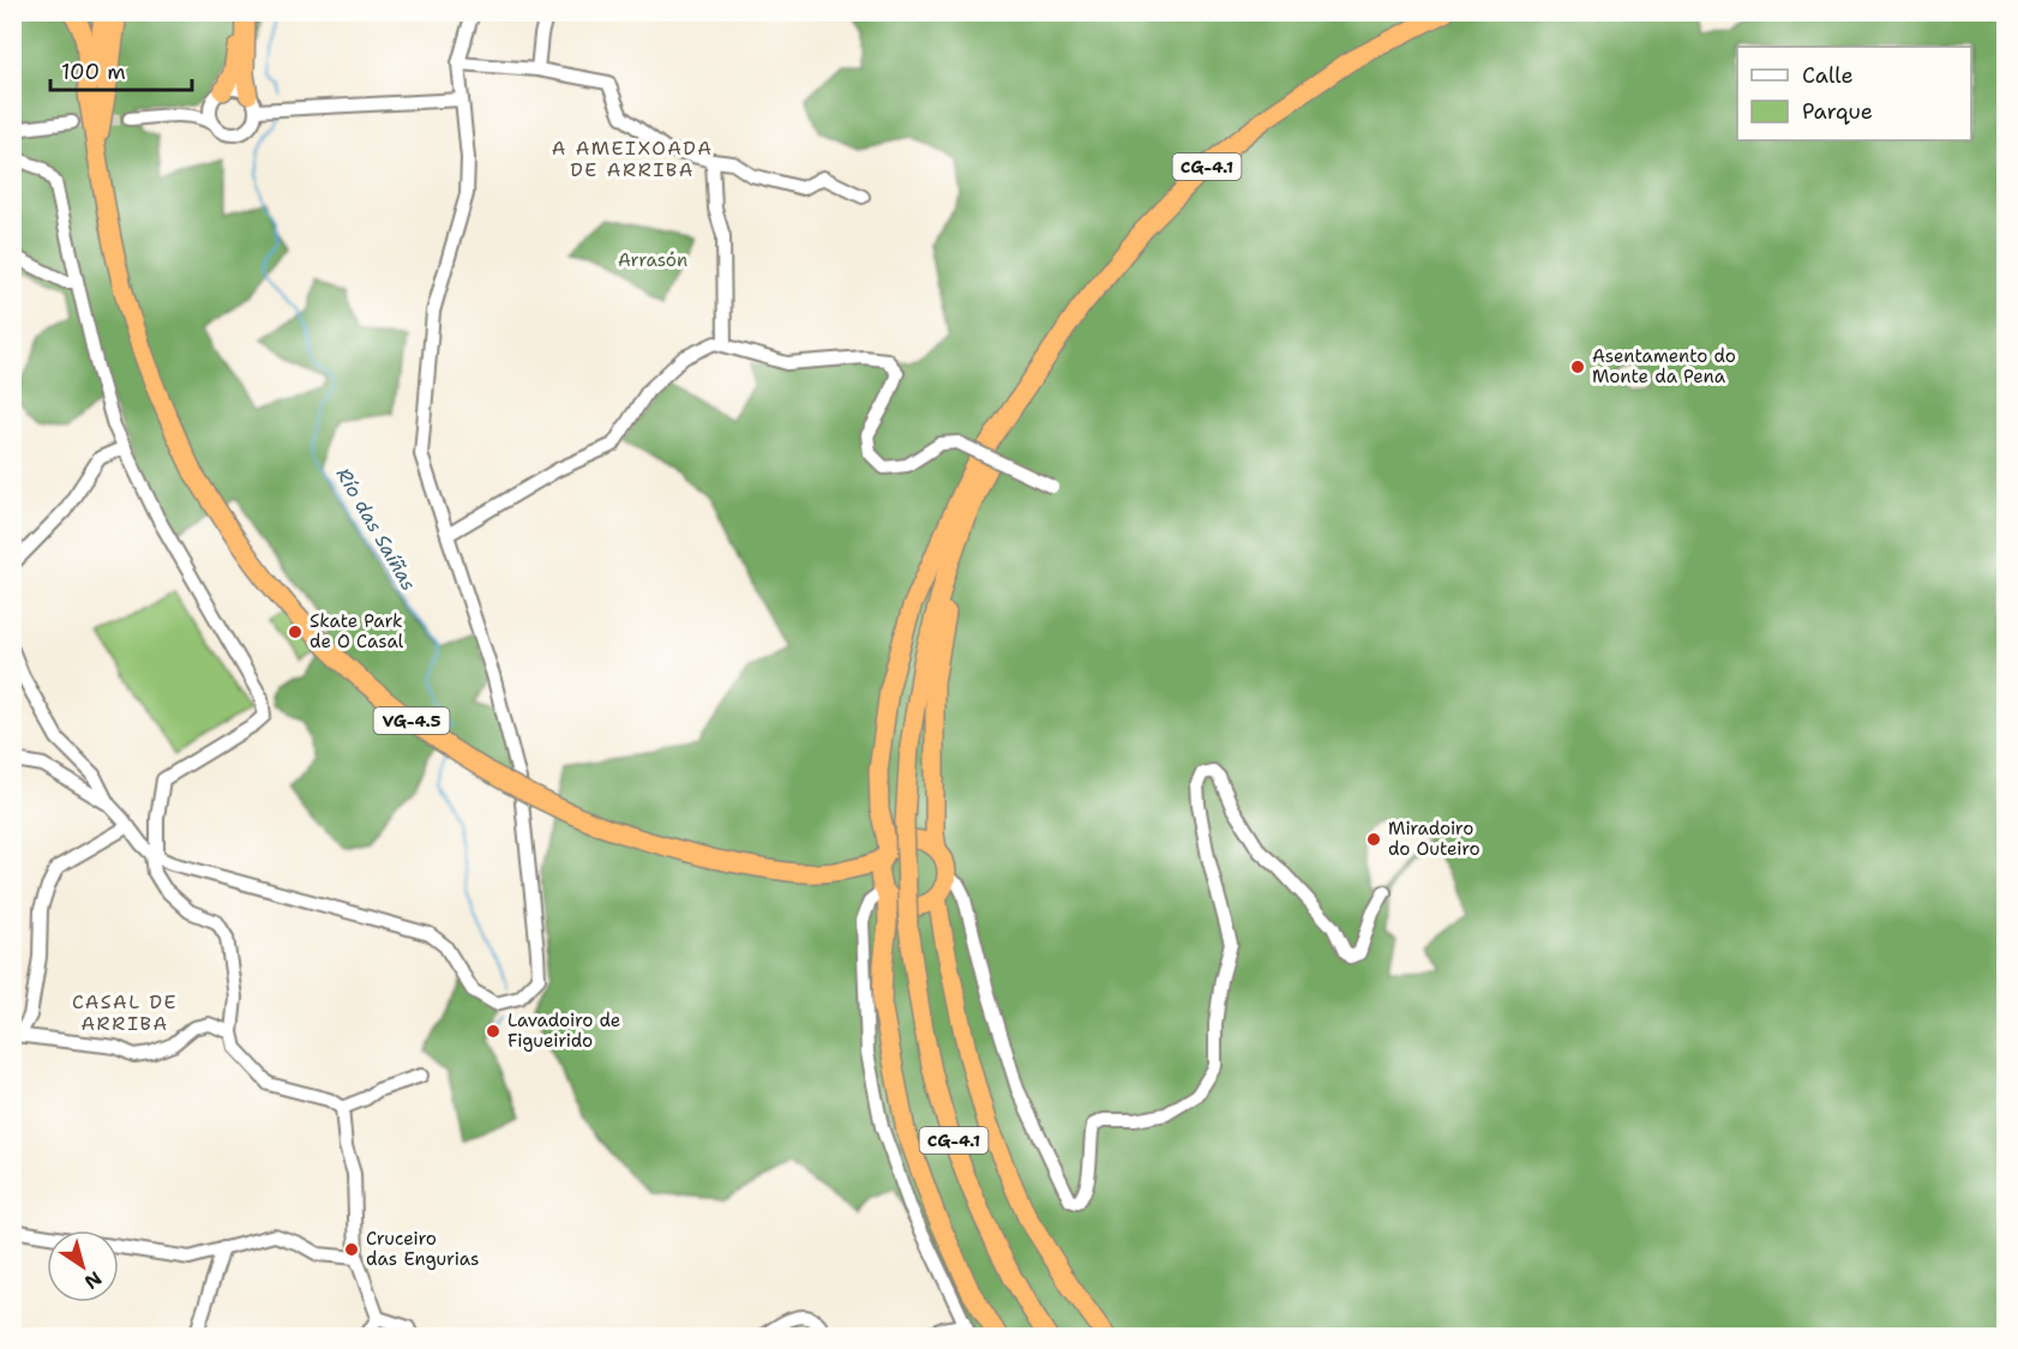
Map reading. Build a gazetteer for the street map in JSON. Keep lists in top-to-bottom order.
{
  "streets": {
    "highway": ["CG-4.1", "VG-4.5"]
  },
  "districts": ["A AMEIXOADA DE ARRIBA", "CASAL DE ARRIBA"],
  "water": ["Río das Saíñas"],
  "parks": ["Arrasón"],
  "places": [
    "Asentamento do Monte da Pena",
    "Skate Park de O Casal",
    "Miradoiro do Outeiro",
    "Lavadoiro de Figueirido",
    "Cruceiro das Engurias"
  ],
  "legend": ["Calle", "Parque"],
  "scale_bar": "100 m",
  "north": "bottom right"
}
